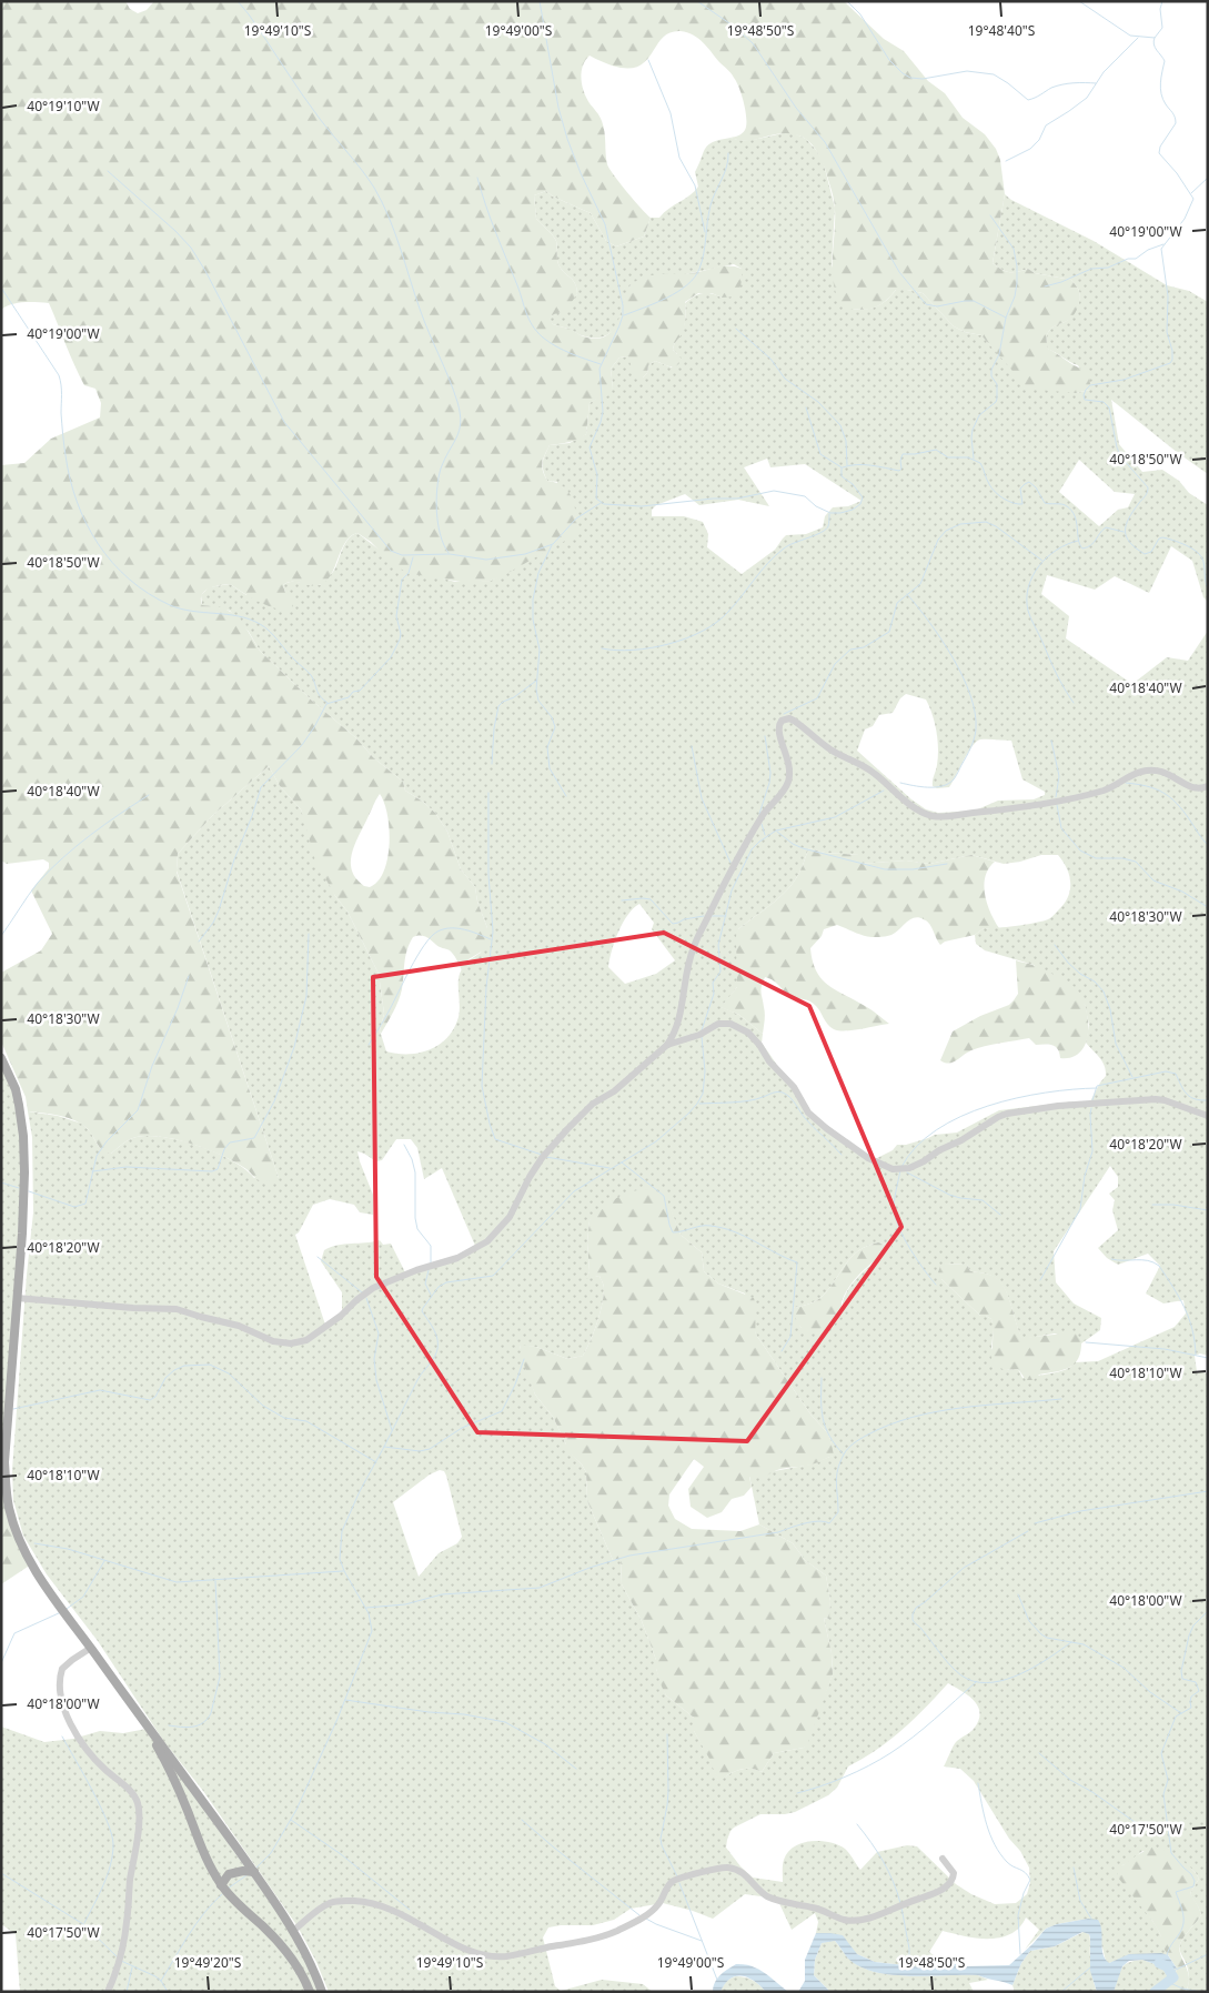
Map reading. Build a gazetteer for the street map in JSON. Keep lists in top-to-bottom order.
{
  "coordinates": [
    "19°49'10\"S",
    "19°49'00\"S",
    "19°48'50\"S",
    "19°48'40\"S",
    "40°19'10\"W",
    "40°19'00\"W",
    "40°18'50\"W",
    "40°18'40\"W",
    "40°18'30\"W",
    "40°18'20\"W",
    "40°18'10\"W",
    "40°18'00\"W",
    "40°17'50\"W",
    "19°49'20\"S"
  ]
}
